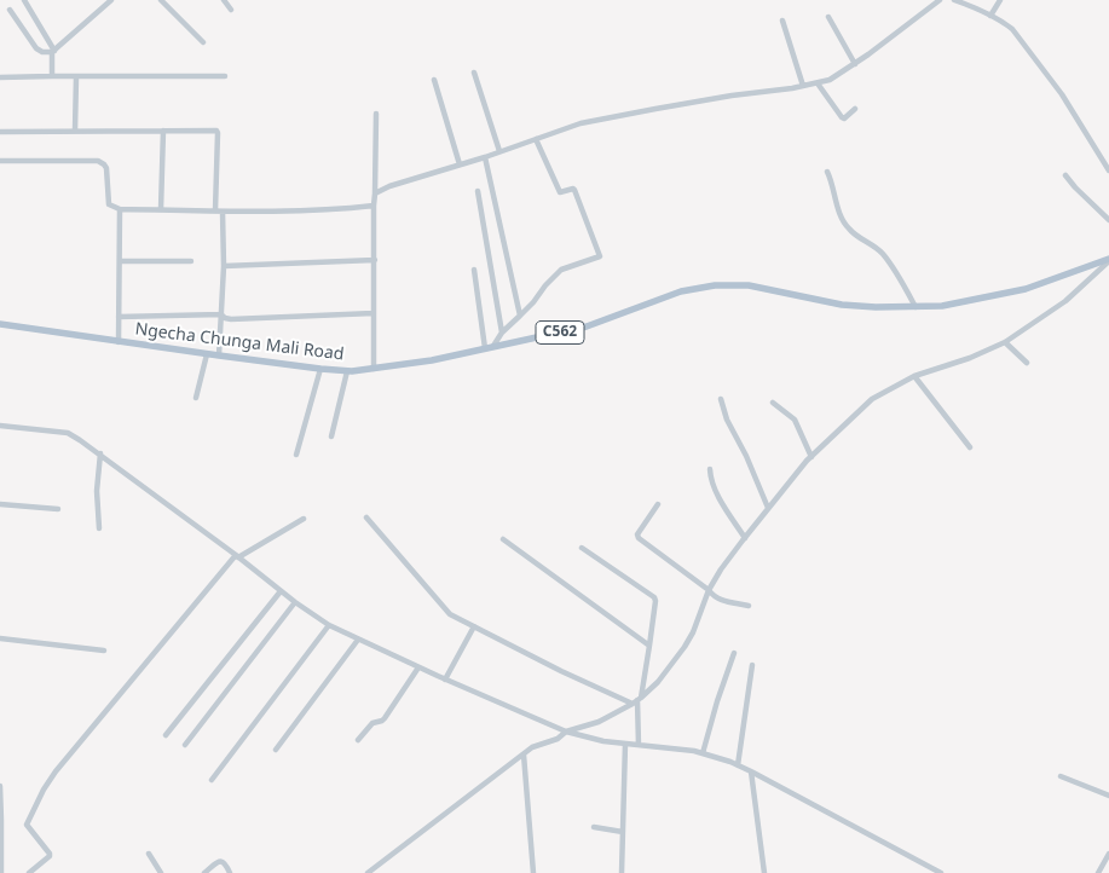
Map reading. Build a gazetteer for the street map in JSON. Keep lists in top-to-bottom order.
{
  "streets": {
    "main road": ["C562", "Ngecha Chunga Mali Road"]
  }
}
